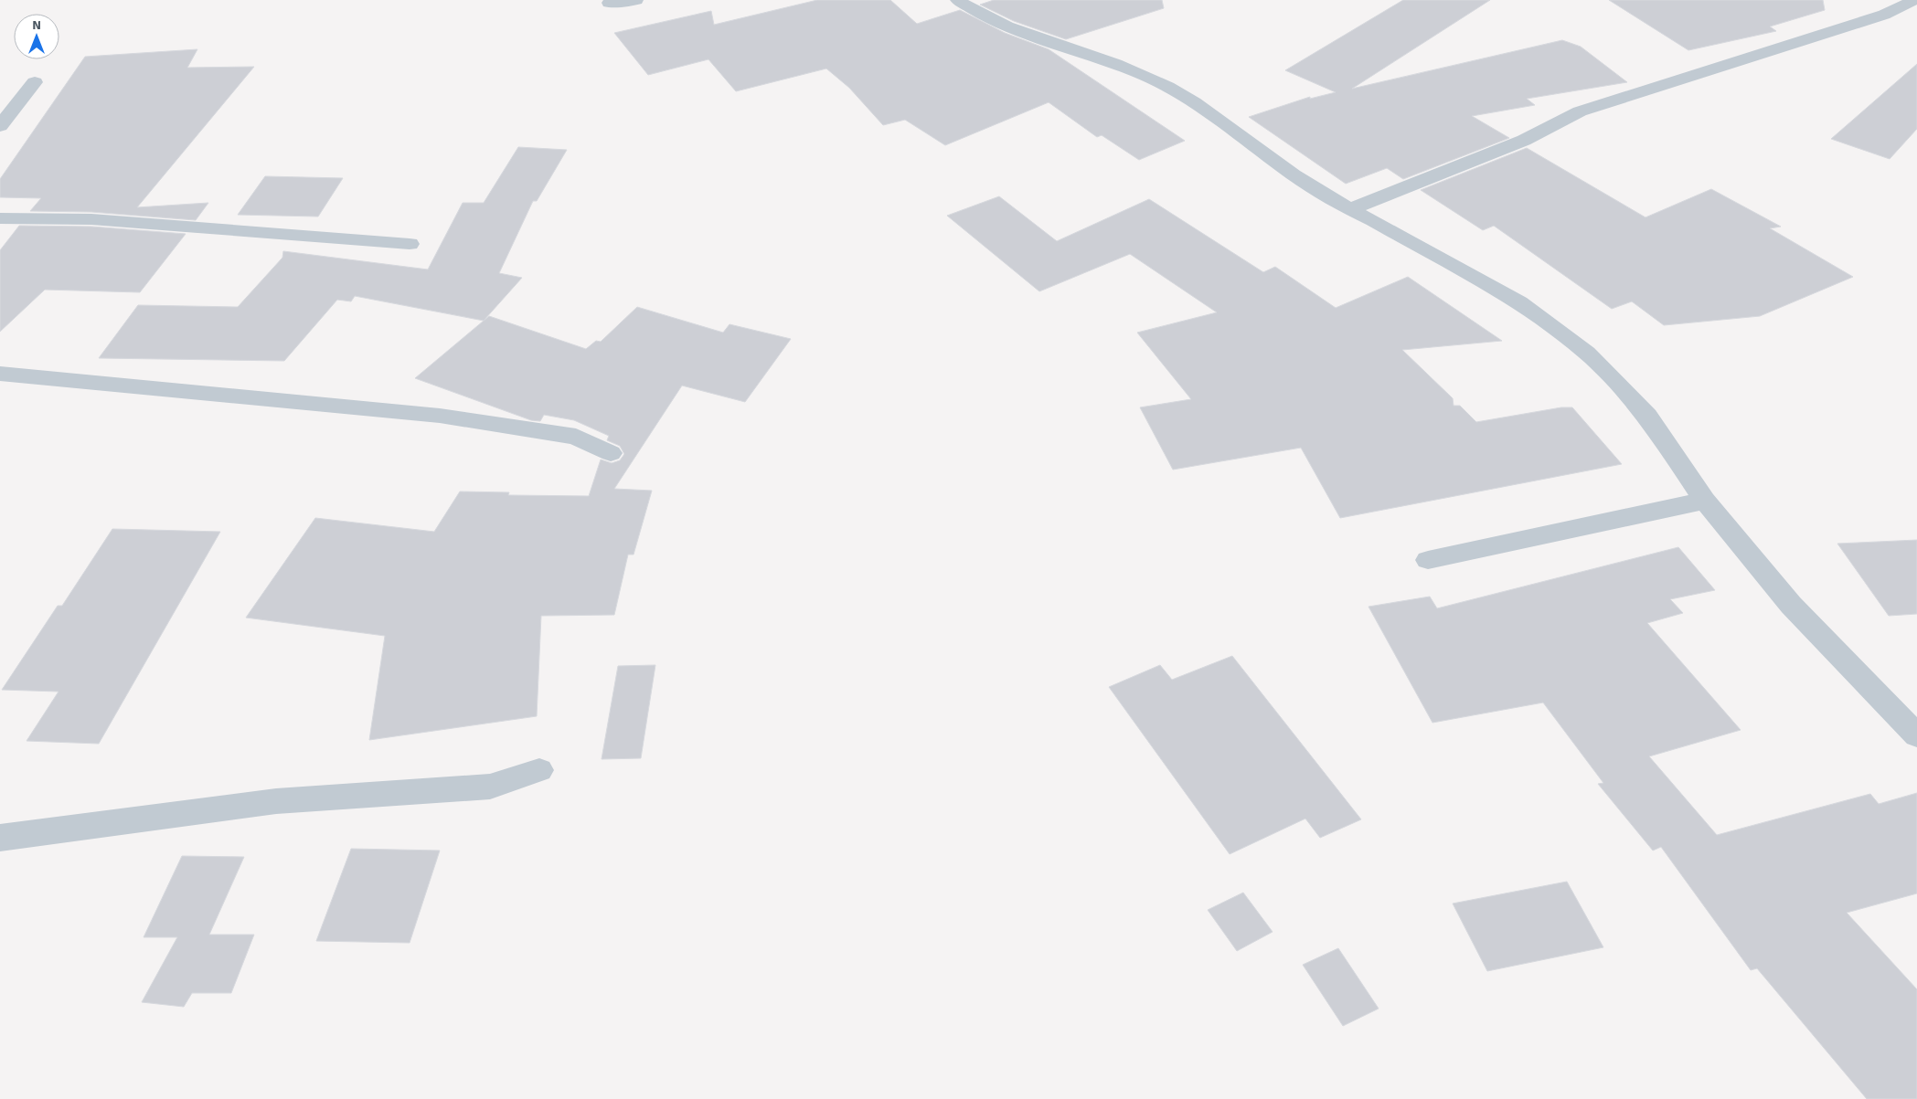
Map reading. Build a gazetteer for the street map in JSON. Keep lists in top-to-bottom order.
{
  "north": "top"
}
